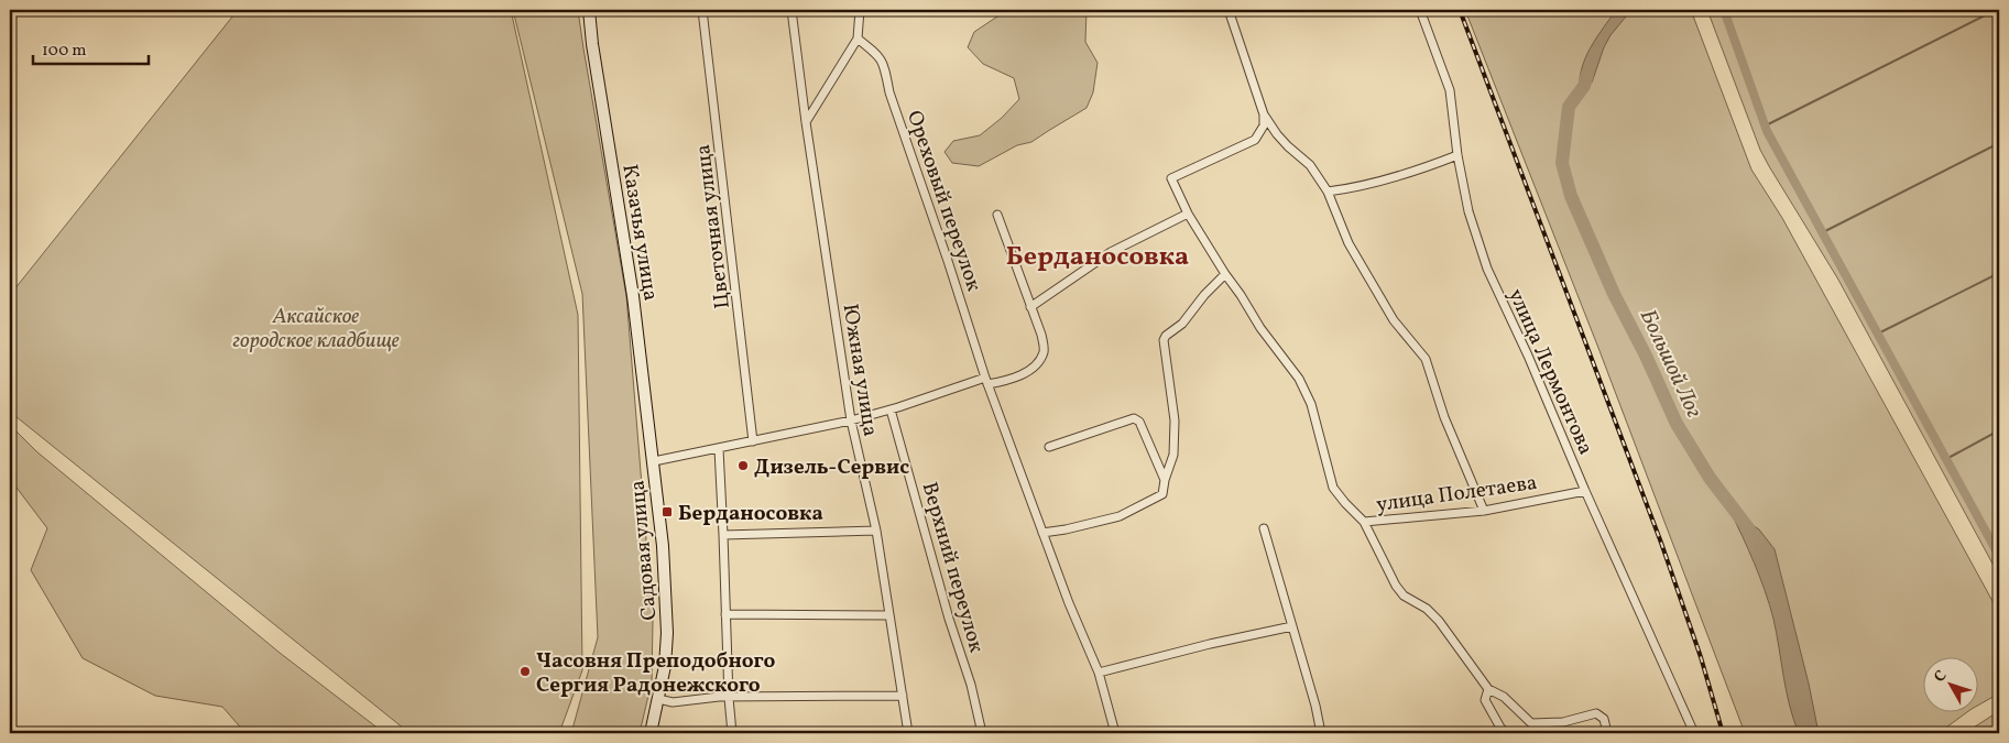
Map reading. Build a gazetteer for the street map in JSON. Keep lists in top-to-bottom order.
{
  "streets": {
    "main road": ["Казачья улица", "Садовая улица"],
    "street": [
      "Ореховый переулок",
      "Цветочная улица",
      "Южная улица",
      "улица Лермонтова",
      "улица Полетаева",
      "Верхний переулок"
    ]
  },
  "crossings": [
    ["Казачья улица", "Садовая улица"],
    ["улица Лермонтова", "улица Полетаева"]
  ],
  "districts": ["Берданосовка"],
  "water": ["Большой Лог"],
  "parks": ["Аксайское городское кладбище"],
  "places": {
    "other": ["Дизель-Сервис", "Часовня Преподобного Сергия Радонежского"],
    "transit": ["Берданосовка"]
  },
  "scale_bar": "100 m",
  "north": "top left"
}
